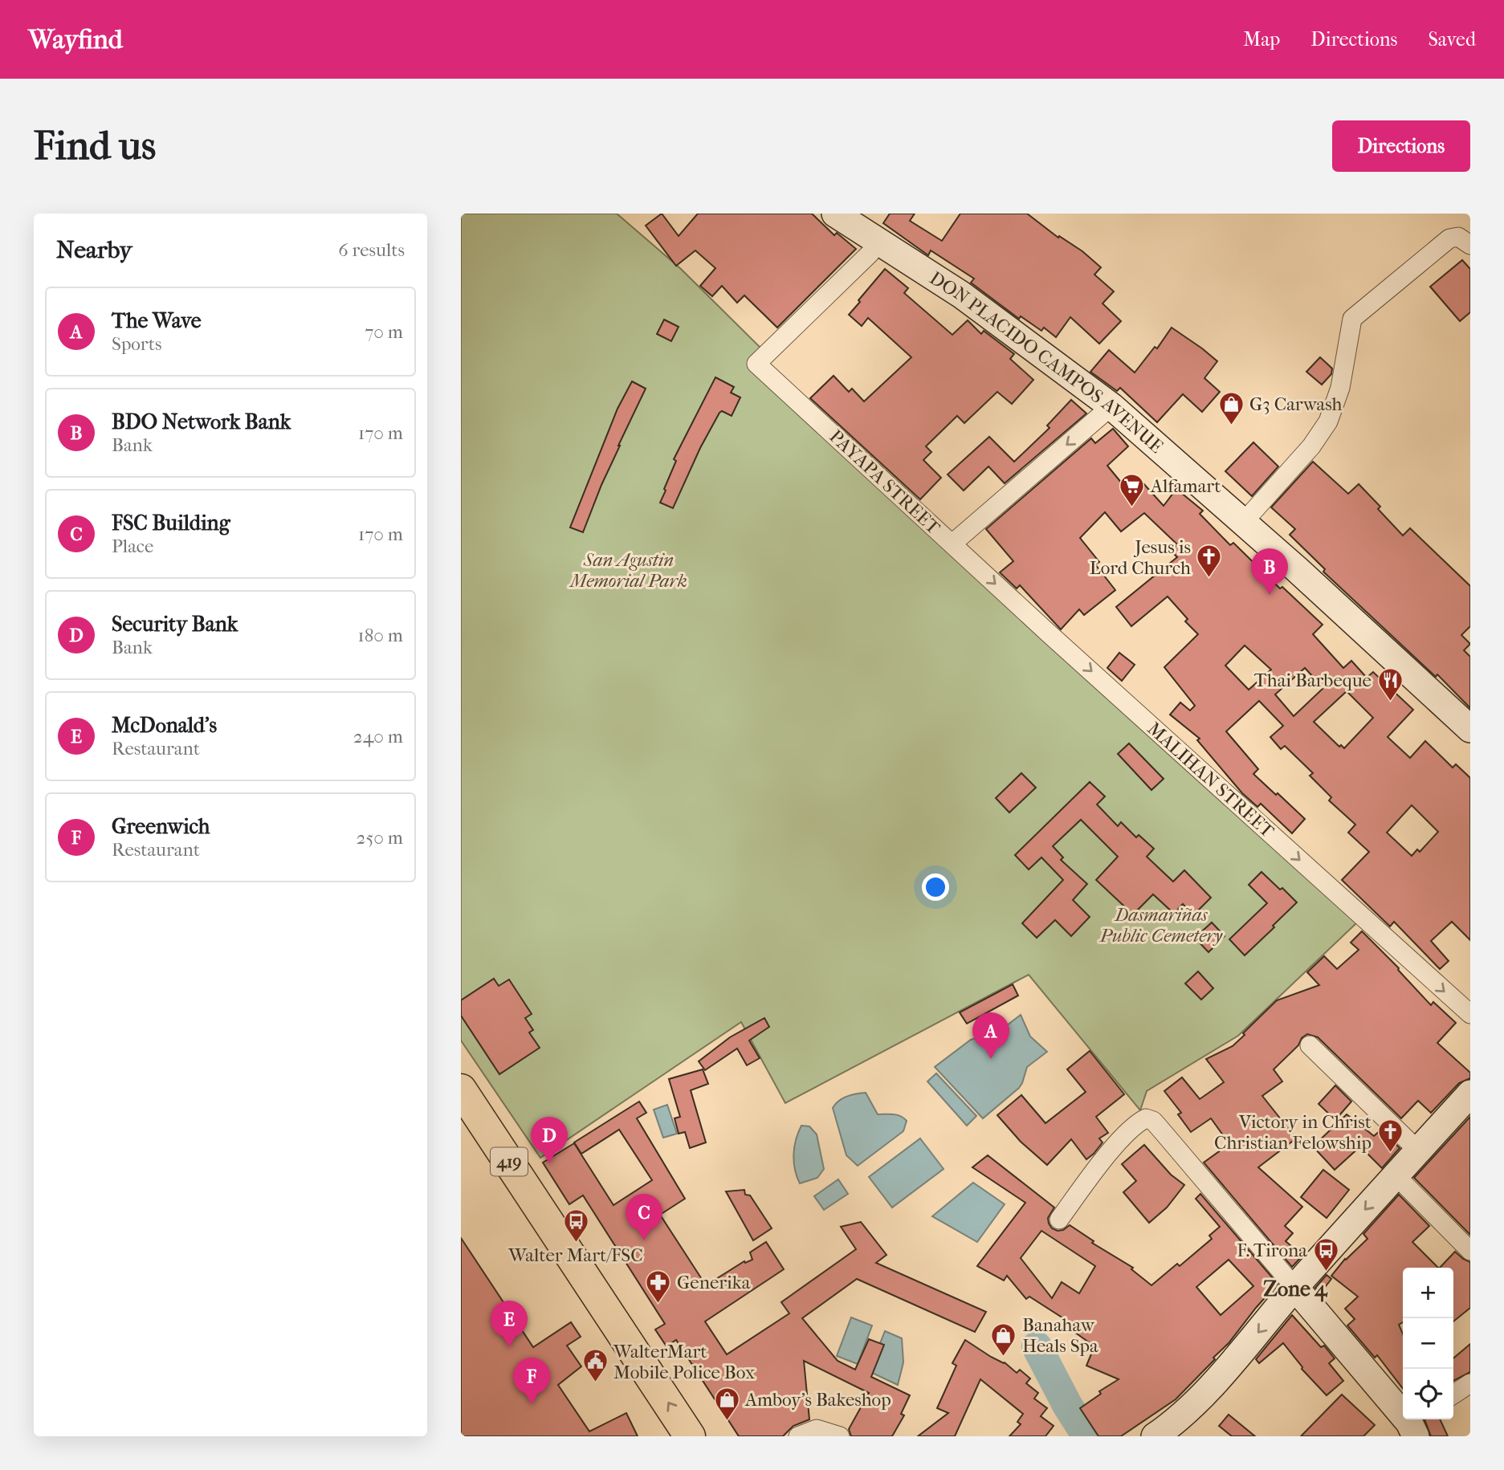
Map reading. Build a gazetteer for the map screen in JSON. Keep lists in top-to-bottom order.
{
  "streets": {
    "highway": ["419"],
    "main road": ["DON PLACIDO CAMPOS AVENUE"],
    "street": ["PAYAPA STREET", "MALIHAN STREET"]
  },
  "crossings": [
    ["DON PLACIDO CAMPOS AVENUE", "PAYAPA STREET"],
    ["PAYAPA STREET", "MALIHAN STREET"]
  ],
  "one_way": ["MALIHAN STREET"],
  "districts": ["Zone 4"],
  "parks": ["San Agustin Memorial Park", "Dasmariñas Public Cemetery"],
  "places": {
    "shop": ["G3 Carwash", "Banahaw Heals Spa", "Amboy's Bakeshop"],
    "supermarket": ["Alfamart"],
    "church": ["Jesus is Lord Church", "Victory in Christ Christian Felowship"],
    "restaurant": ["Thai Barbeque"],
    "bus stop": ["Walter Mart/FSC", "F. Tirona"],
    "pharmacy": ["Generika"],
    "public building": ["WalterMart Mobile Police Box"]
  },
  "page": {
    "header": "Wayfind",
    "nav": ["Map", "Directions", "Saved"],
    "buttons": "Directions",
    "title": "Find us",
    "heading": ["Nearby", "6 results"],
    "list": [
      {
        "mark": "A",
        "name": "The Wave",
        "note": "Sports",
        "value": "70 m"
      },
      {
        "mark": "B",
        "name": "BDO Network Bank",
        "note": "Bank",
        "value": "170 m"
      },
      {
        "mark": "C",
        "name": "FSC Building",
        "note": "Place",
        "value": "170 m"
      },
      {
        "mark": "D",
        "name": "Security Bank",
        "note": "Bank",
        "value": "180 m"
      },
      {
        "mark": "E",
        "name": "McDonald's",
        "note": "Restaurant",
        "value": "240 m"
      },
      {
        "mark": "F",
        "name": "Greenwich",
        "note": "Restaurant",
        "value": "250 m"
      }
    ],
    "pins": [
      "B",
      "A",
      "D",
      "C",
      "E",
      "F"
    ],
    "map_buttons": ["+", "−"]
  }
}
